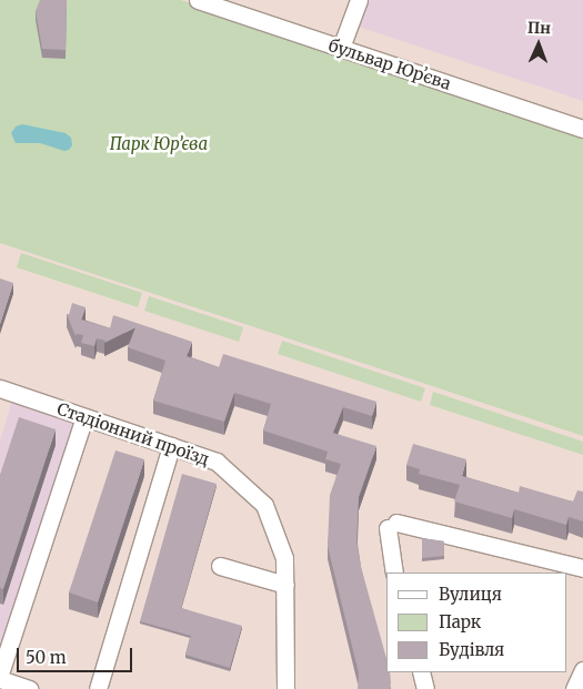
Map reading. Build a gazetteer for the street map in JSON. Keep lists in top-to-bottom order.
{
  "streets": {
    "street": ["бульвар Юрʼєва", "Стадіонний проїзд"]
  },
  "parks": ["Парк Юр’єва"],
  "legend": ["Вулиця", "Парк", "Будівля"],
  "scale_bar": "50 m",
  "north": "top"
}
